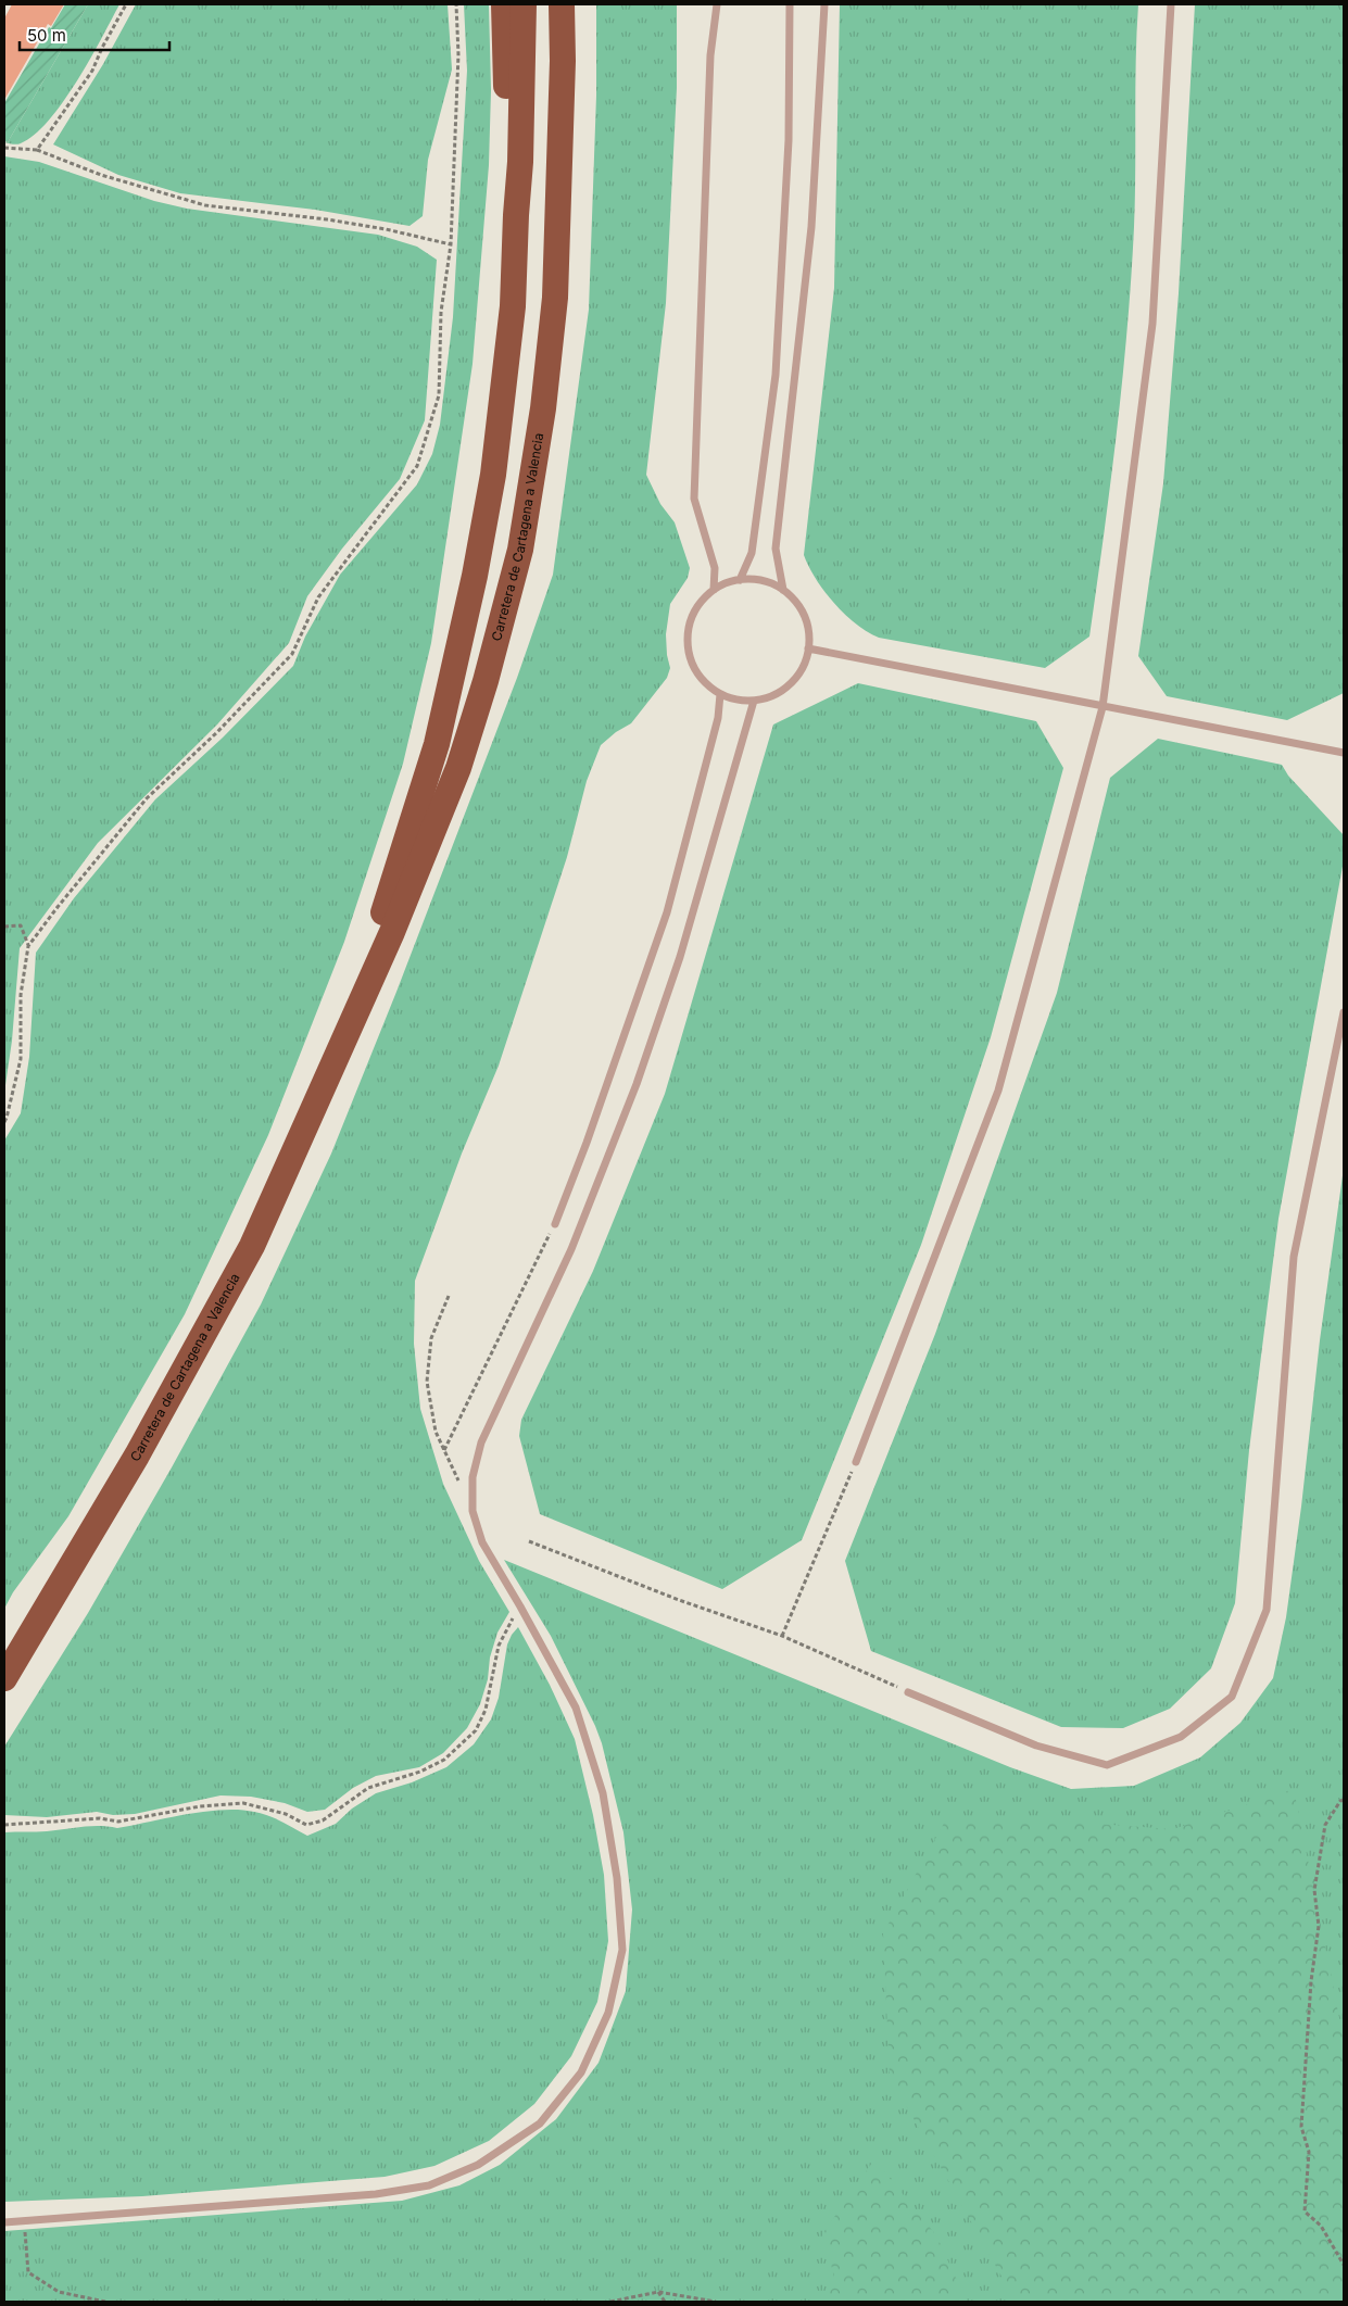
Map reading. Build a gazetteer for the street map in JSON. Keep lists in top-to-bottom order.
{
  "streets": {
    "highway": ["Carretera de Cartagena a Valencia"]
  },
  "scale_bar": "50 m"
}
